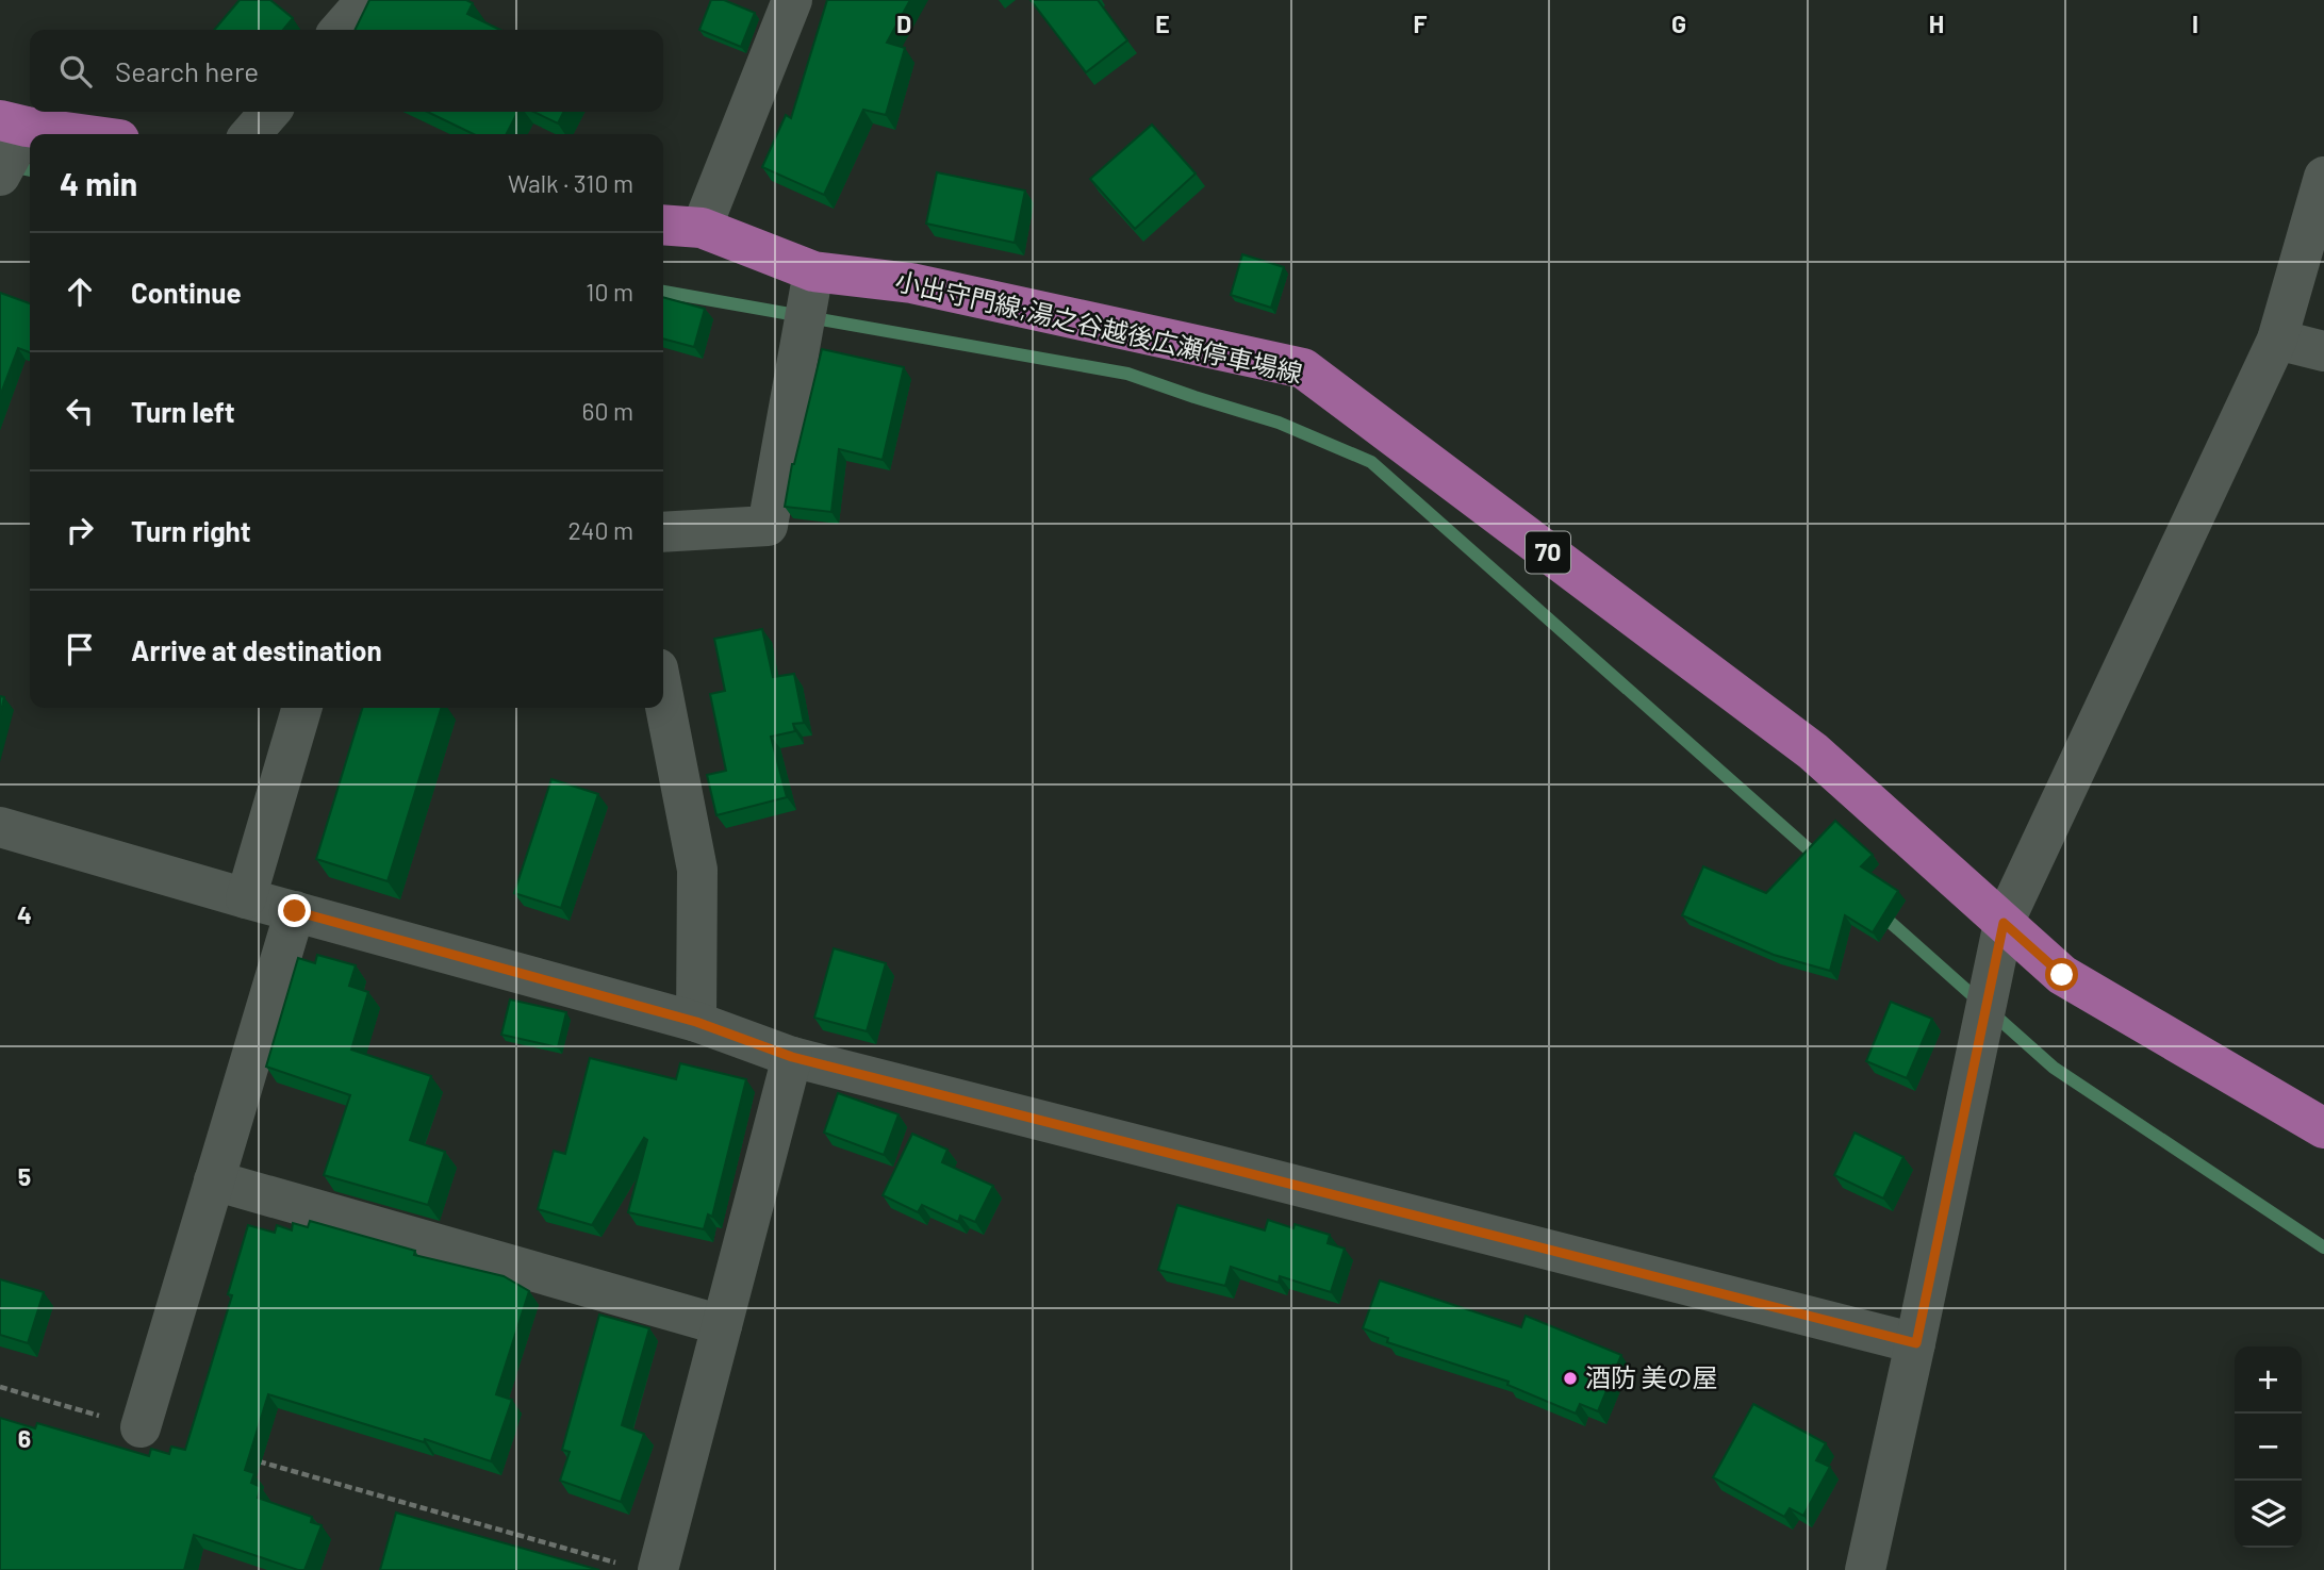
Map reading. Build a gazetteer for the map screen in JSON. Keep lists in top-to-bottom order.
{
  "streets": {
    "main road": ["小出守門線;湯之谷越後広瀬停車場線", "70"]
  },
  "places": ["酒防 美の屋"],
  "page": {
    "search": "Search here",
    "heading": ["4 min", "Walk · 310 m"],
    "list": [
      ["Continue", "10 m"],
      ["Turn left", "60 m"],
      ["Turn right", "240 m"],
      "Arrive at destination"
    ],
    "map_buttons": ["+", "−"]
  },
  "grid": {
    "columns": [
      "D",
      "E",
      "F",
      "G",
      "H",
      "I"
    ],
    "rows": ["4", "5", "6"]
  }
}
